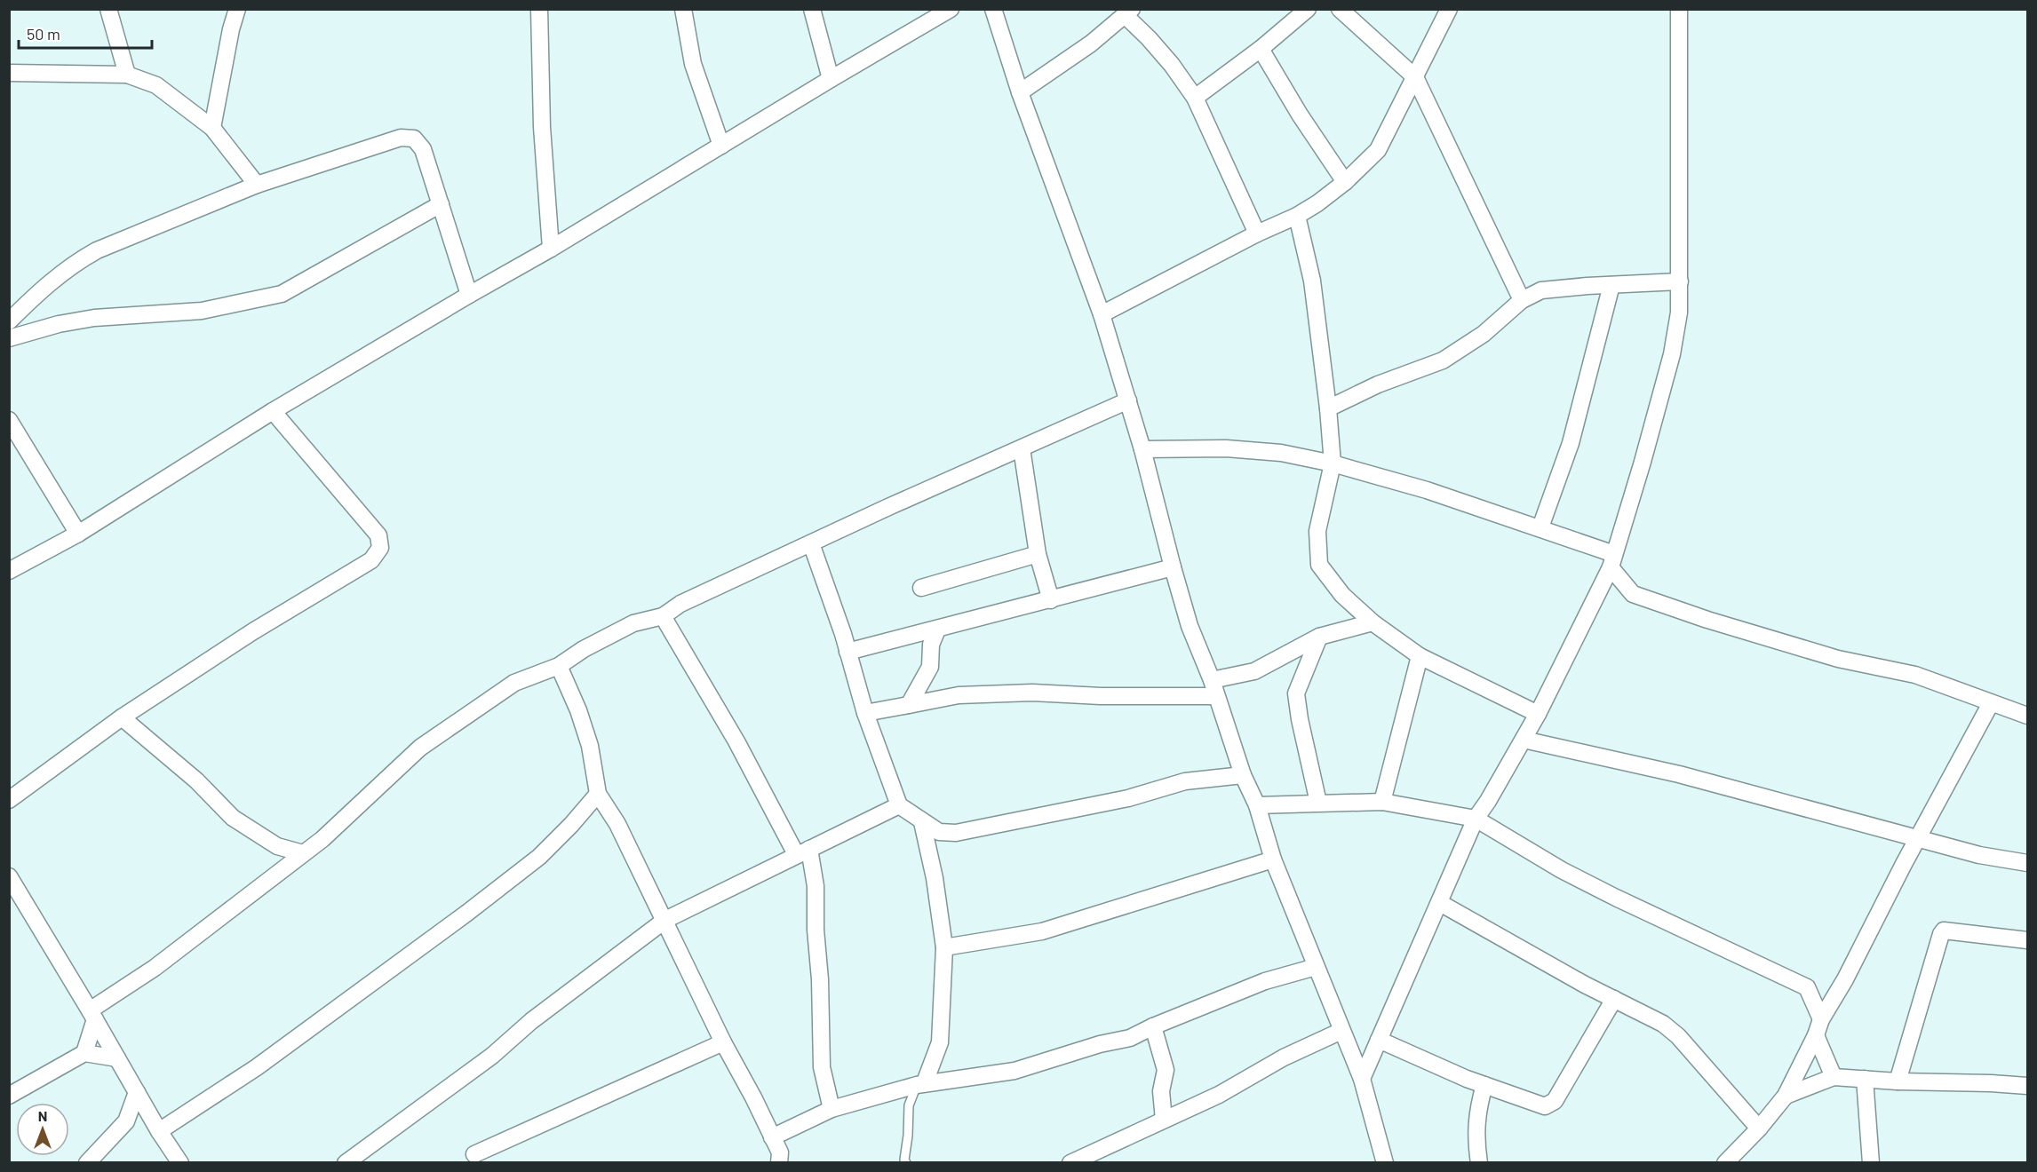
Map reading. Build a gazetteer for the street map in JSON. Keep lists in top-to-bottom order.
{
  "scale_bar": "50 m",
  "north": "top"
}
